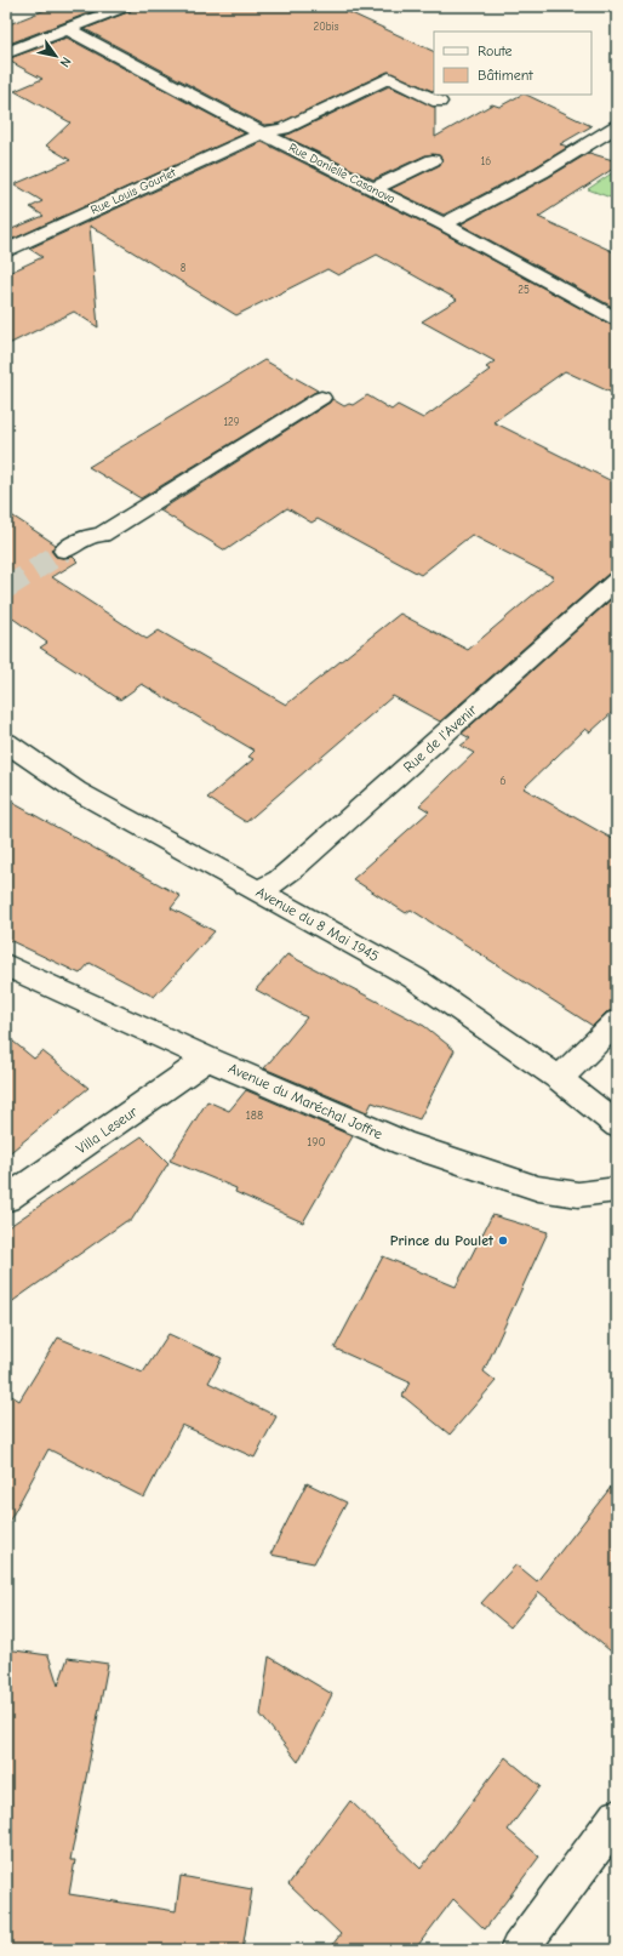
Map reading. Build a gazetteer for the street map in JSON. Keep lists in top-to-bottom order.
{
  "streets": {
    "street": [
      "Rue Danielle Casanova",
      "Rue Louis Gourlet",
      "Rue de l'Avenir",
      "Avenue du 8 Mai 1945",
      "Avenue du Maréchal Joffre",
      "Villa Leseur"
    ]
  },
  "crossings": [
    ["Rue Danielle Casanova", "Rue Louis Gourlet"],
    ["Rue de l'Avenir", "Avenue du 8 Mai 1945"],
    ["Avenue du Maréchal Joffre", "Villa Leseur"]
  ],
  "places": ["Prince du Poulet"],
  "house_numbers": [
    "20bis",
    "16",
    "8",
    "25",
    "129",
    "6",
    "188",
    "190"
  ],
  "legend": ["Route", "Bâtiment"],
  "north": "bottom right"
}
